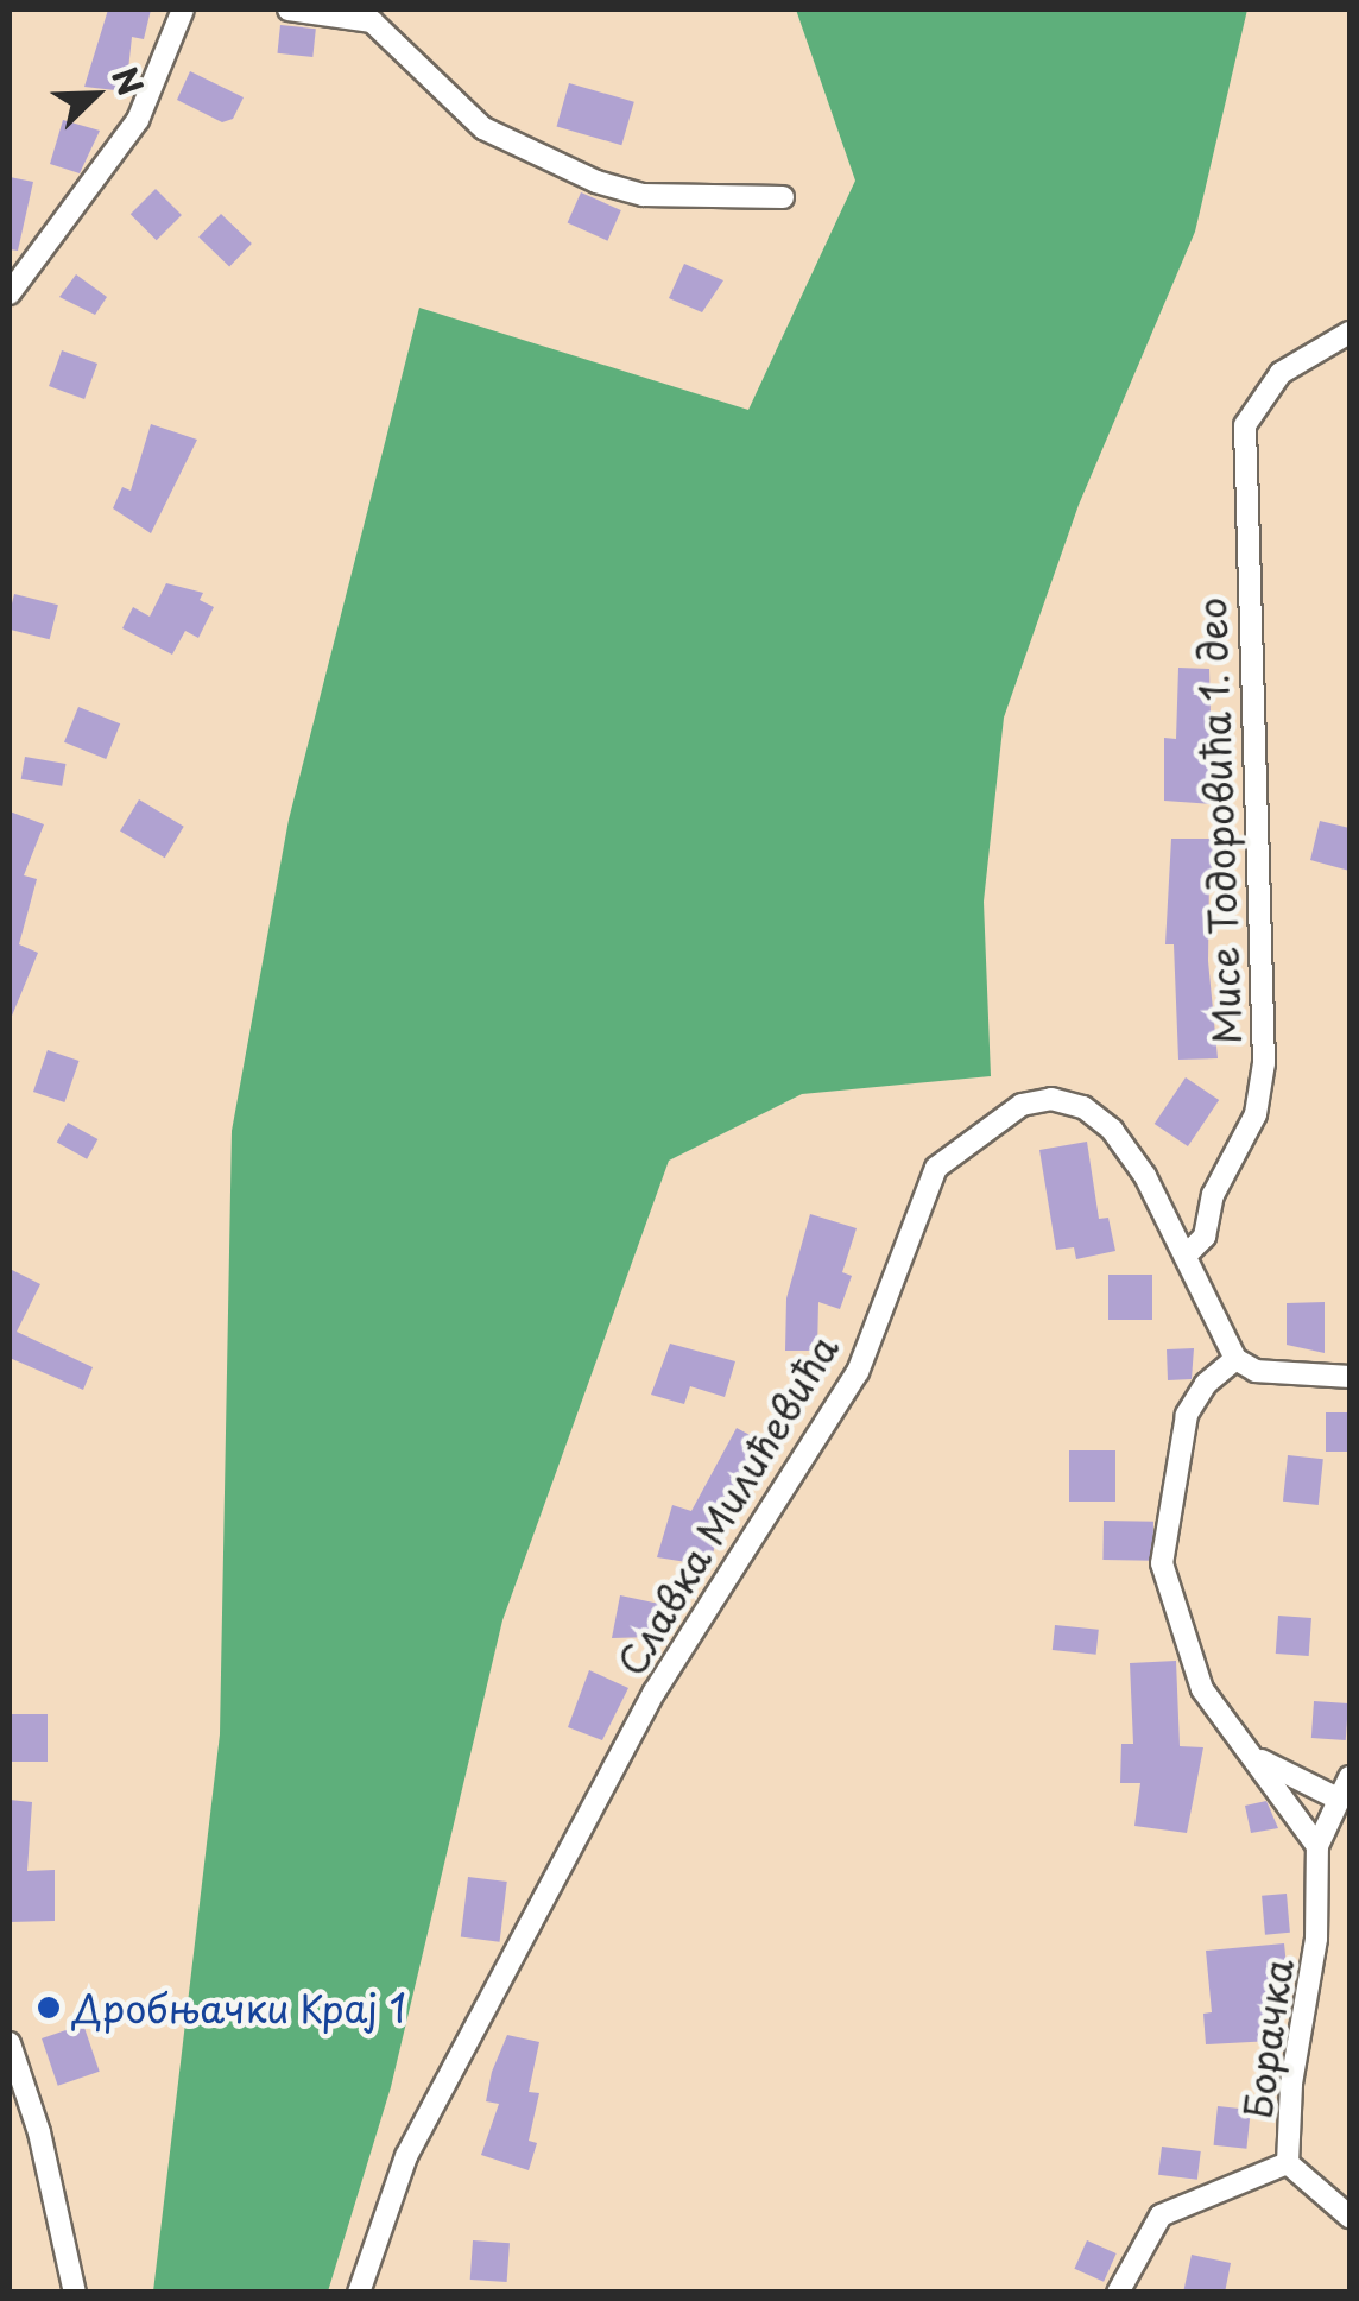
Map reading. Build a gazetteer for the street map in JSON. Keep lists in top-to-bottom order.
{
  "streets": {
    "street": ["Мисе Тодоровића 1. део", "Славка Милићевића", "Борачка"]
  },
  "crossings": [
    ["Мисе Тодоровића 1. део", "Славка Милићевића"]
  ],
  "places": ["Дробњачки Крај 1"],
  "north": "top right"
}
